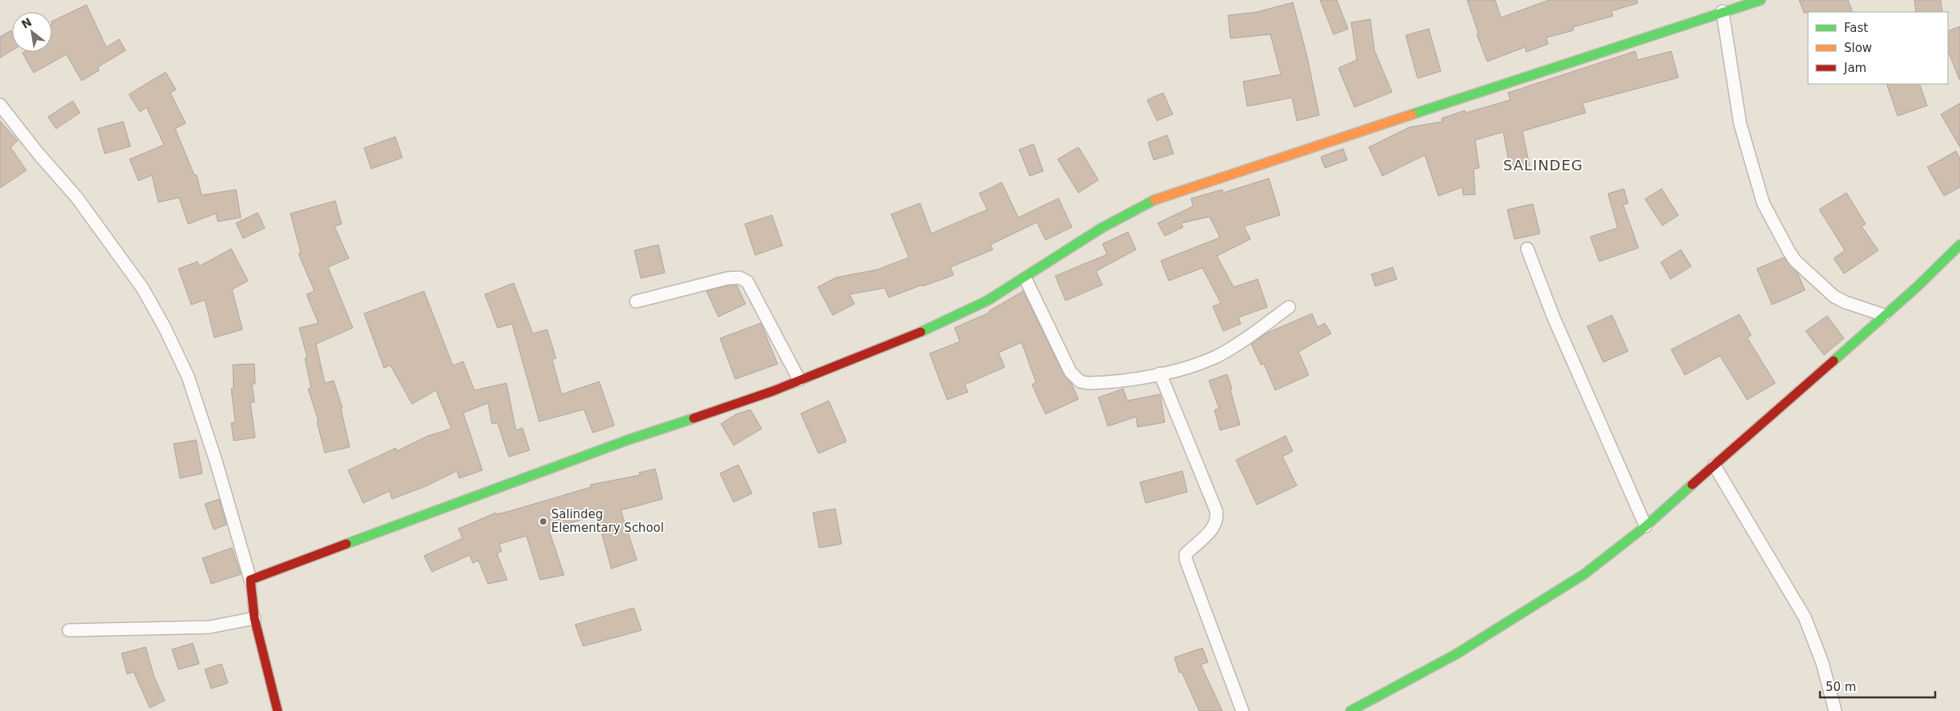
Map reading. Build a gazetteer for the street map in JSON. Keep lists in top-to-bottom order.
{
  "districts": ["SALINDEG"],
  "places": ["Salindeg Elementary School"],
  "legend": ["Fast", "Slow", "Jam"],
  "scale_bar": "50 m",
  "north": "top left"
}
